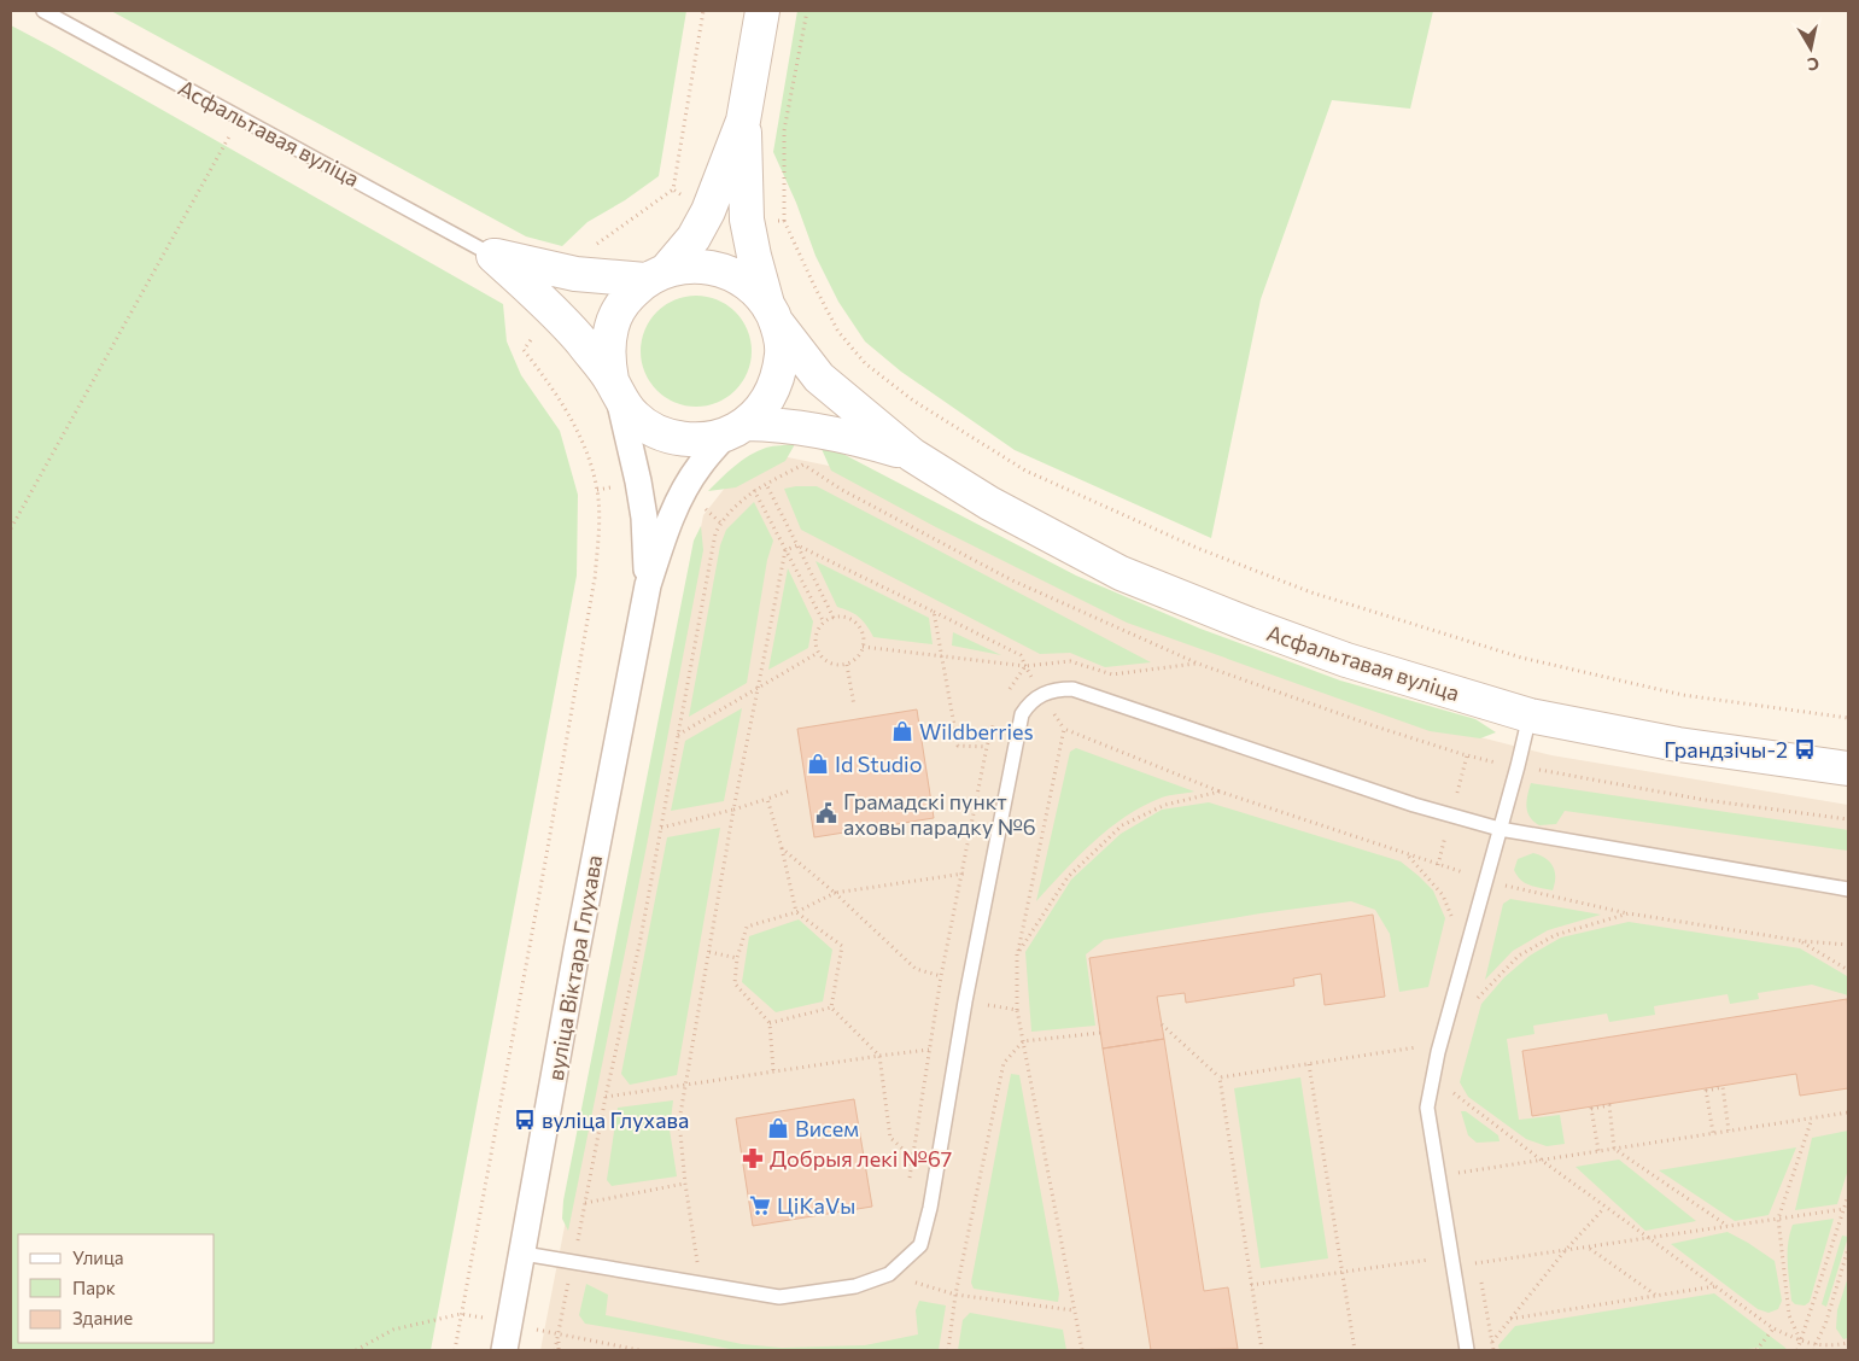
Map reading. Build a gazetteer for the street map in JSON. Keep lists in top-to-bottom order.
{
  "streets": {
    "street": ["Асфальтавая вуліца", "вуліца Віктара Глухава"]
  },
  "crossings": [
    ["Асфальтавая вуліца", "вуліца Віктара Глухава"]
  ],
  "places": {
    "shop": ["Wildberries", "Id Studio", "Висем"],
    "bus stop": ["Грандзічы-2", "вуліца Глухава"],
    "public building": ["Грамадскі пункт аховы парадку №6"],
    "pharmacy": ["Добрыя лекі №67"],
    "supermarket": ["ЦiKaVы"]
  },
  "legend": ["Улица", "Парк", "Здание"],
  "north": "bottom"
}
